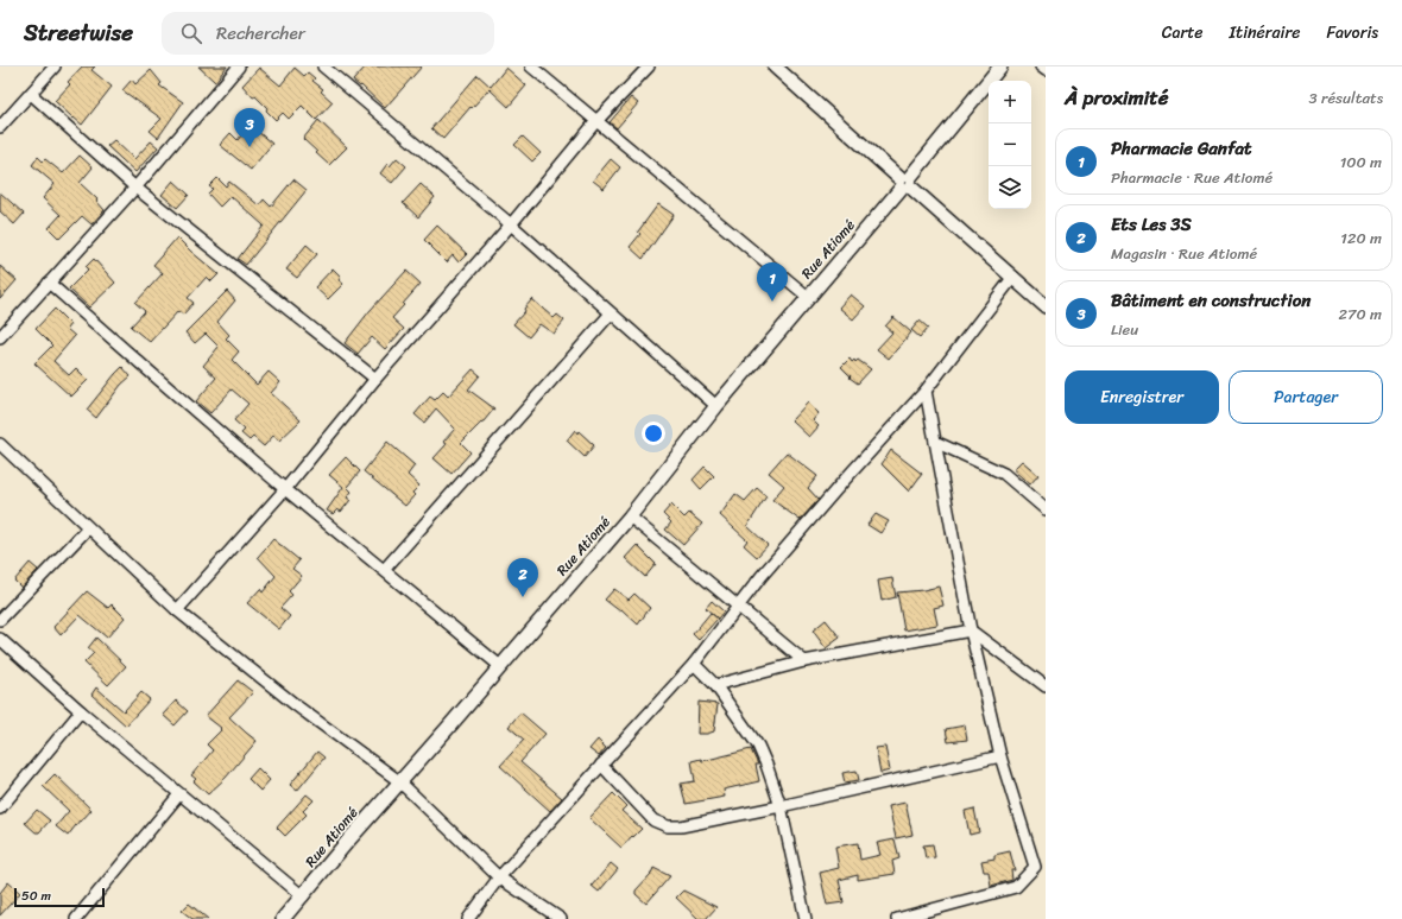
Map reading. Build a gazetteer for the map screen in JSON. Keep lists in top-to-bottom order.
{
  "streets": {
    "street": ["Rue Atiomé"]
  },
  "scale_bar": "50 m",
  "page": {
    "header": "Streetwise",
    "search": "Rechercher",
    "nav": ["Carte", "Itinéraire", "Favoris"],
    "heading": ["À proximité", "3 résultats"],
    "map_buttons": ["+", "−"],
    "pins": ["3", "1", "2"],
    "list": [
      {
        "mark": "1",
        "name": "Pharmacie Ganfat",
        "note": "Pharmacie · Rue Atiomé",
        "value": "100 m"
      },
      {
        "mark": "2",
        "name": "Ets Les 3S",
        "note": "Magasin · Rue Atiomé",
        "value": "120 m"
      },
      {
        "mark": "3",
        "name": "Bâtiment en construction",
        "note": "Lieu",
        "value": "270 m"
      }
    ],
    "buttons": ["Enregistrer", "Partager"],
    "scale": "50 m"
  }
}
